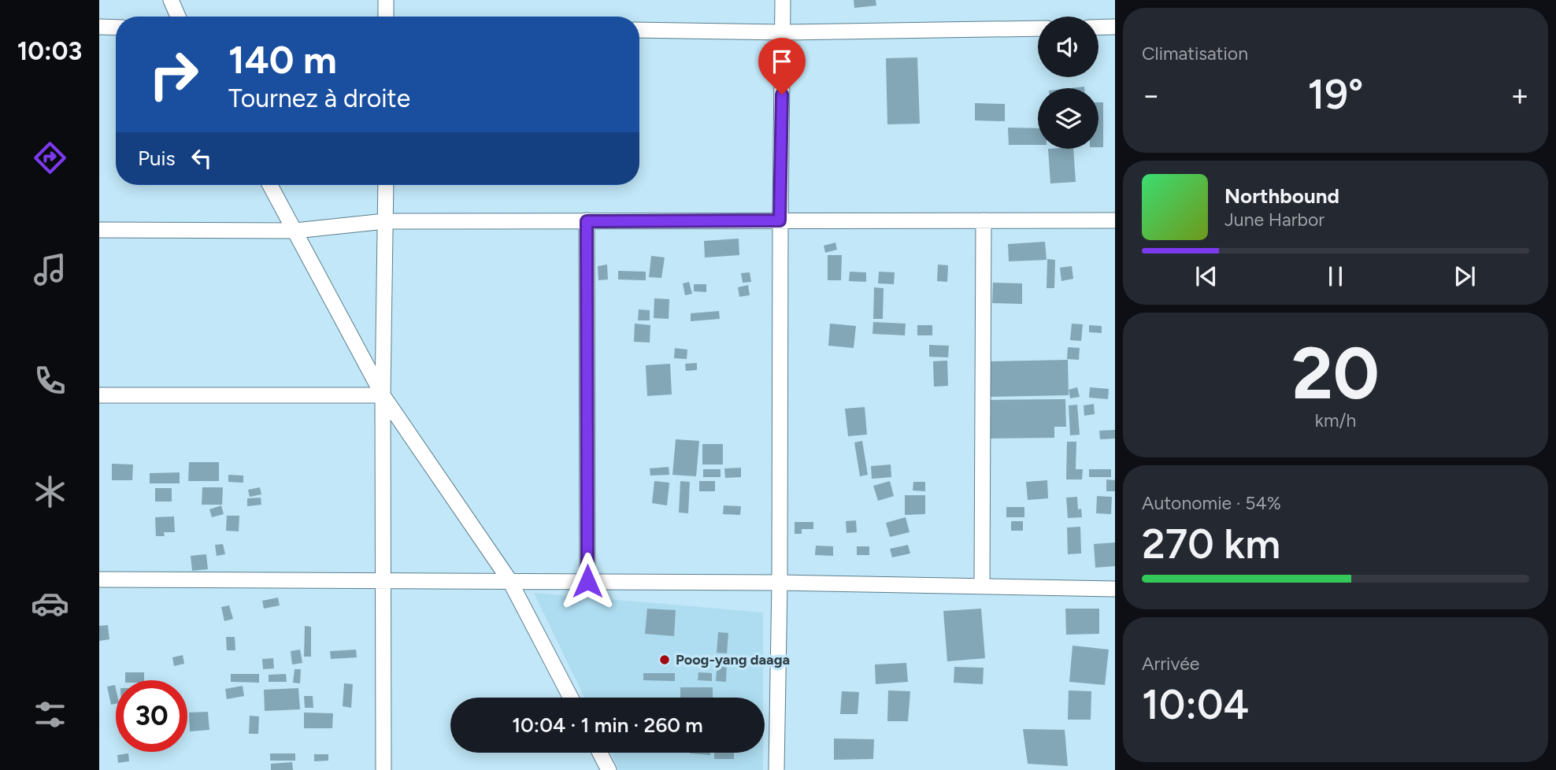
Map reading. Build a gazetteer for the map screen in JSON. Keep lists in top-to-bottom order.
{
  "places": ["Poog-yang daaga"],
  "page": {
    "tabs": "10:03",
    "tile": [
      "Climatisation",
      ["20", "km/h"],
      ["Autonomie · 54%", "270 km"],
      ["Arrivée", "10:04"]
    ],
    "turn": ["140 m", "Tournez à droite"],
    "heat": ["−", "19°", "+"],
    "then": "Puis",
    "song": ["Northbound", "June Harbor"],
    "limit": "30",
    "trip": "10:04 · 1 min · 260 m"
  }
}
